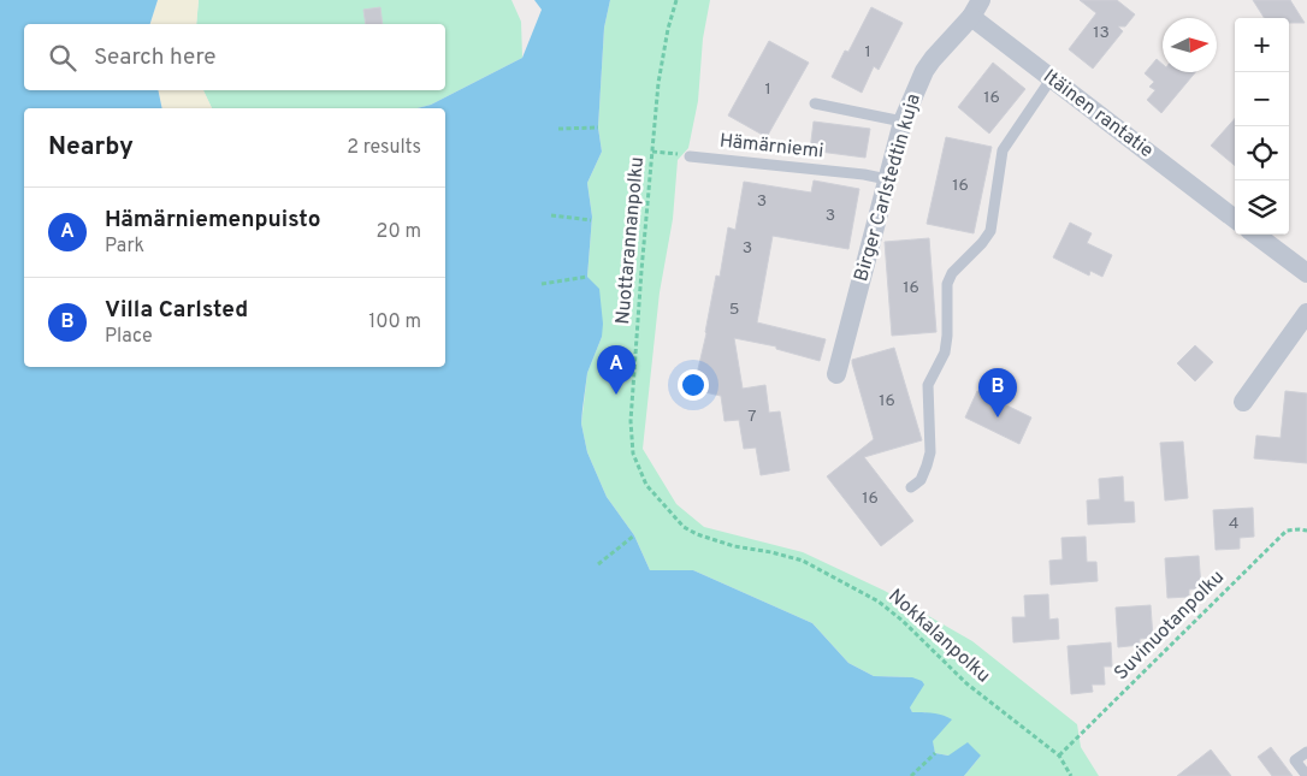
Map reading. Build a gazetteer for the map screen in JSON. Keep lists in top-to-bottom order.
{
  "streets": {
    "street": ["Itäinen rantatie", "Birger Carlstedtin kuja"],
    "lane": ["Hämärniemi"],
    "path": ["Nuottarannanpolku", "Suvinuotanpolku", "Nokkalanpolku"]
  },
  "crossings": [
    ["Itäinen rantatie", "Birger Carlstedtin kuja"],
    ["Hämärniemi", "Birger Carlstedtin kuja"],
    ["Hämärniemi", "Nuottarannanpolku"],
    ["Nuottarannanpolku", "Nokkalanpolku"],
    ["Suvinuotanpolku", "Nokkalanpolku"]
  ],
  "house_numbers": [
    "13",
    "1",
    "1",
    "16",
    "16",
    "3",
    "3",
    "3",
    "16",
    "5",
    "16",
    "7",
    "16",
    "4"
  ],
  "north": "right",
  "page": {
    "map_buttons": ["+", "−"],
    "search": "Search here",
    "heading": ["Nearby", "2 results"],
    "list": [
      {
        "mark": "A",
        "name": "Hämärniemenpuisto",
        "note": "Park",
        "value": "20 m"
      },
      {
        "mark": "B",
        "name": "Villa Carlsted",
        "note": "Place",
        "value": "100 m"
      }
    ],
    "pins": ["A", "B"]
  }
}
